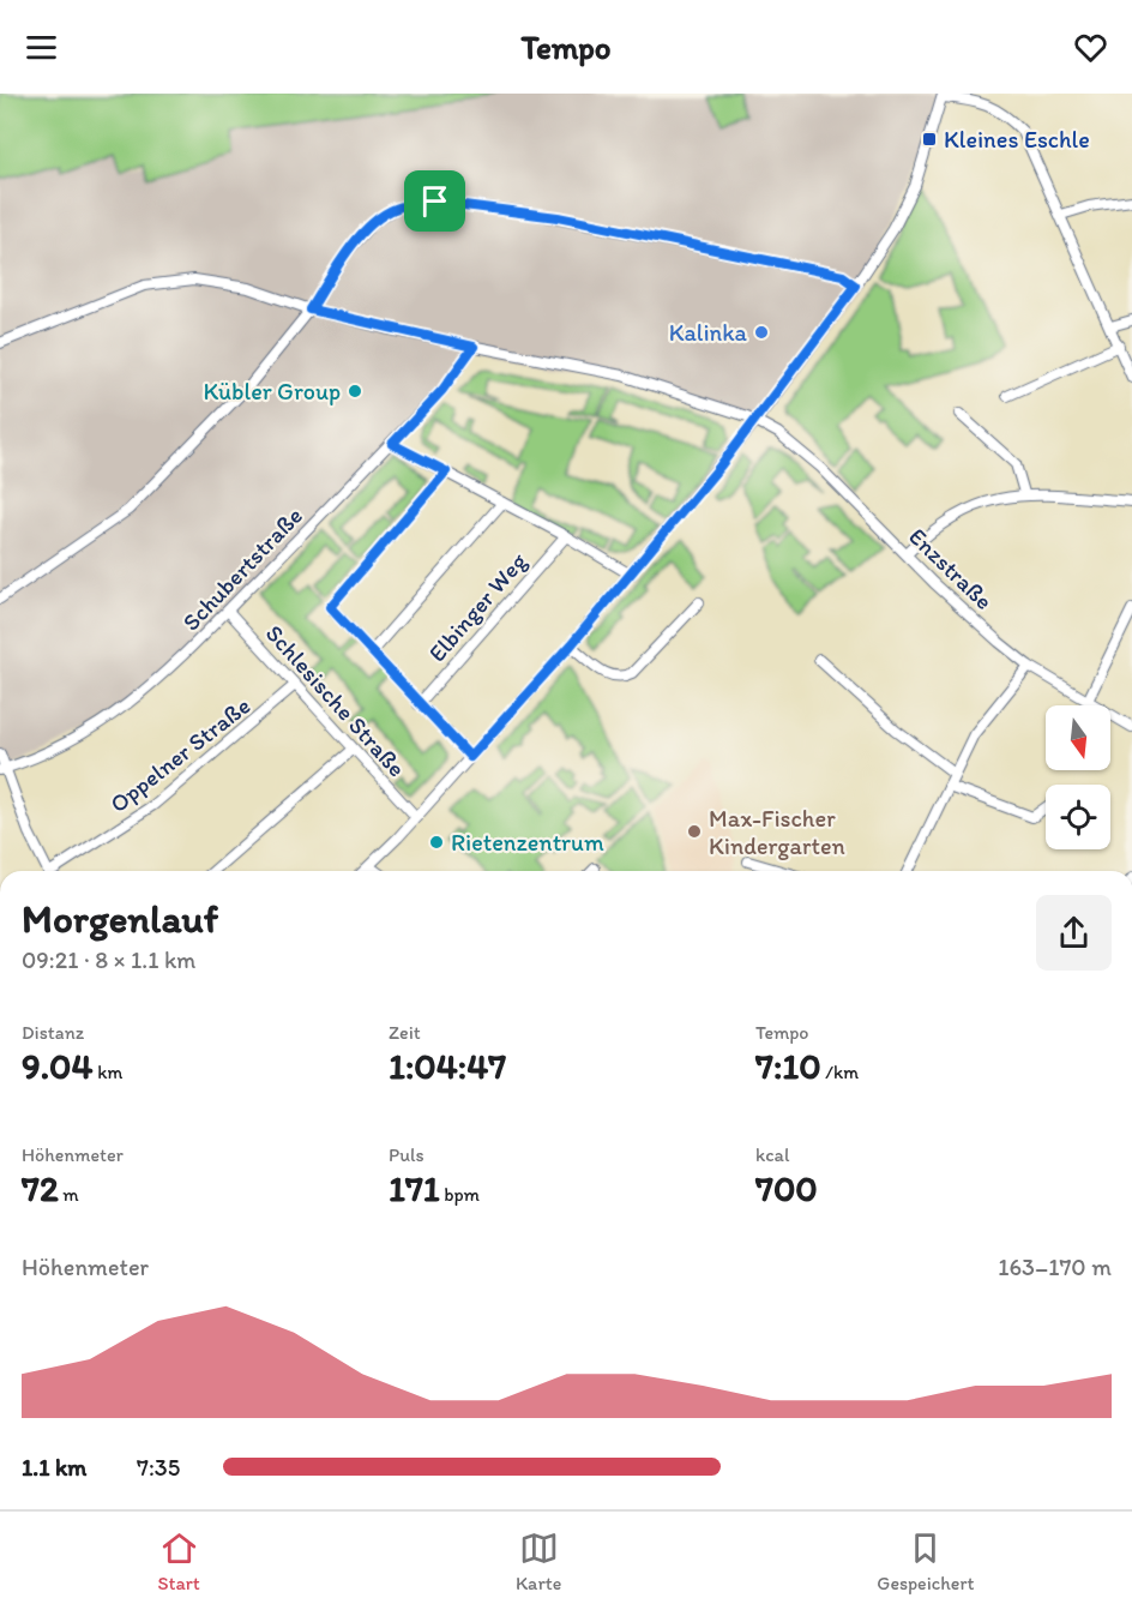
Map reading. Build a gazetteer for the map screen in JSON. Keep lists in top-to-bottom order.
{
  "streets": {
    "street": [
      "Schubertstraße",
      "Enzstraße",
      "Elbinger Weg",
      "Schlesische Straße",
      "Oppelner Straße"
    ]
  },
  "crossings": [
    ["Schubertstraße", "Enzstraße"],
    ["Schubertstraße", "Schlesische Straße"],
    ["Schlesische Straße", "Oppelner Straße"]
  ],
  "places": {
    "transit": ["Kleines Eschle"],
    "other": [
      "Kalinka",
      "Kübler Group",
      "Max-Fischer Kindergarten",
      "Rietenzentrum"
    ]
  },
  "north": "bottom",
  "page": {
    "header": "Tempo",
    "heading": ["Morgenlauf", "09:21 · 8 × 1.1 km"],
    "stats": [
      ["Distanz", "9.04 km"],
      ["Zeit", "1:04:47"],
      ["Tempo", "7:10 /km"],
      ["Höhenmeter", "72 m"],
      ["Puls", "171 bpm"],
      ["kcal", "700"]
    ],
    "chart": ["Höhenmeter", "163–170 m"],
    "list": [
      {
        "name": "1.1 km",
        "note": "7:35"
      }
    ],
    "tabs": ["Start", "Karte", "Gespeichert"]
  }
}
